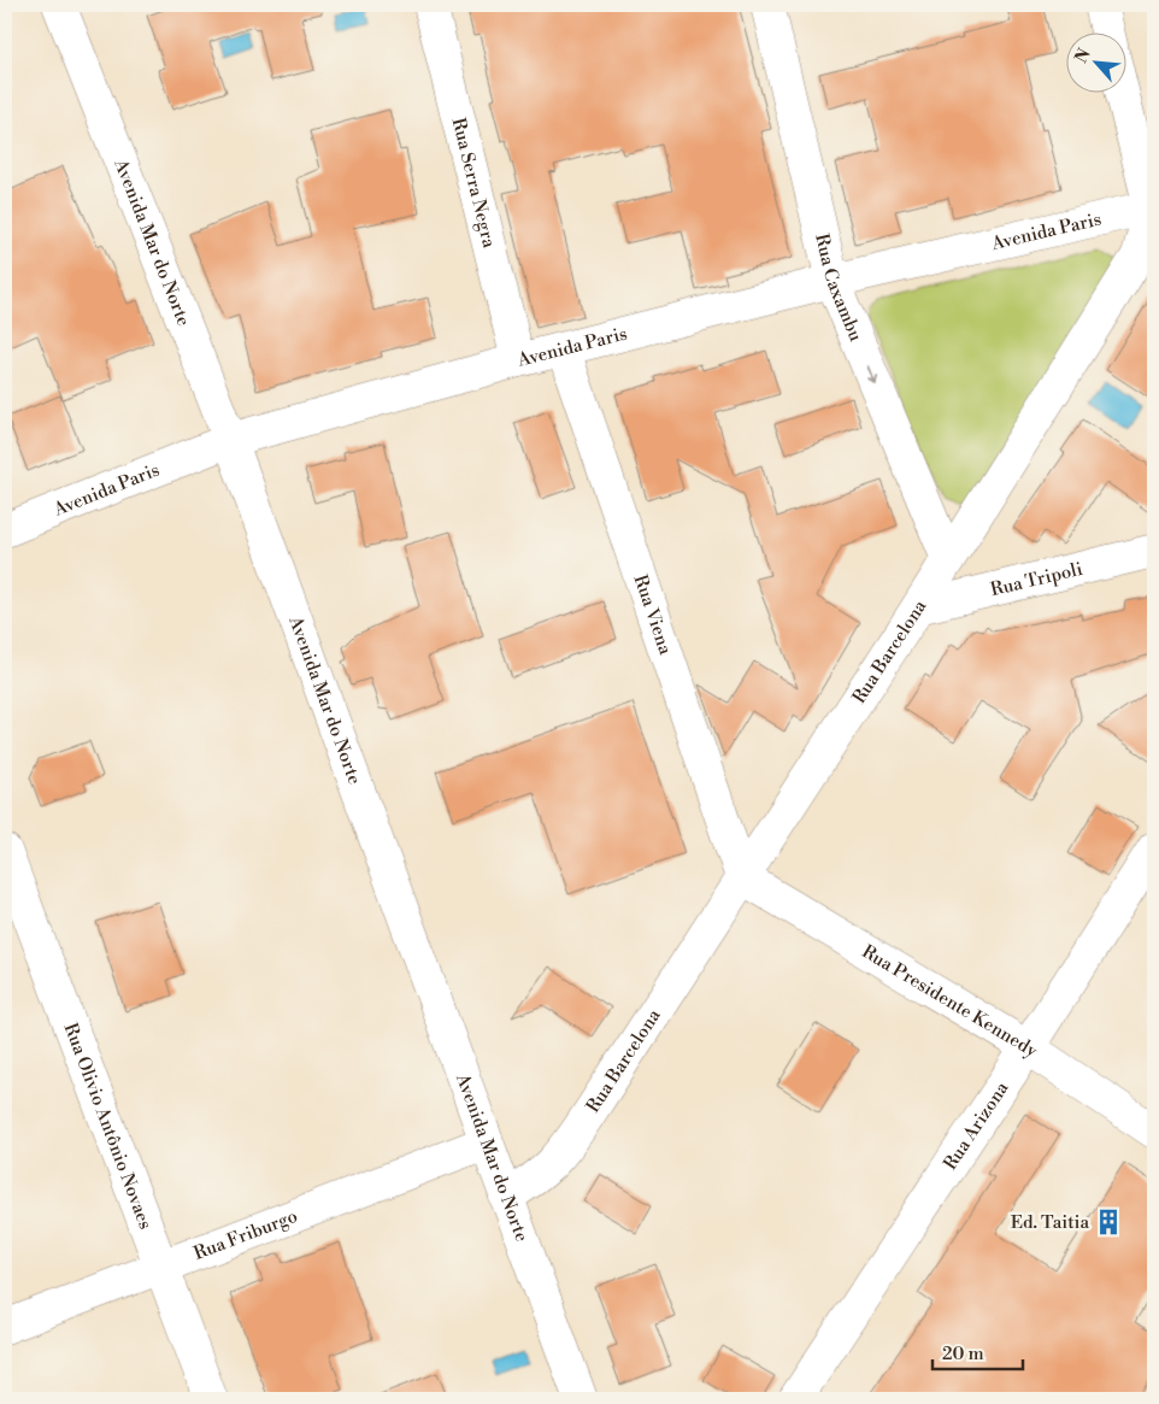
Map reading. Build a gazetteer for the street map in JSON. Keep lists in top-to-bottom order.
{
  "streets": {
    "street": [
      "Rua Serra Negra",
      "Avenida Paris",
      "Avenida Mar do Norte",
      "Rua Caxambu",
      "Rua Tripoli",
      "Rua Viena",
      "Rua Barcelona",
      "Rua Presidente Kennedy",
      "Rua Olivio Antônio Novaes",
      "Rua Arizona",
      "Rua Friburgo"
    ]
  },
  "crossings": [
    ["Rua Serra Negra", "Avenida Paris"],
    ["Avenida Paris", "Avenida Mar do Norte"],
    ["Avenida Paris", "Rua Caxambu"],
    ["Avenida Paris", "Rua Viena"],
    ["Avenida Paris", "Rua Barcelona"],
    ["Avenida Mar do Norte", "Rua Barcelona"],
    ["Avenida Mar do Norte", "Rua Friburgo"],
    ["Rua Caxambu", "Rua Barcelona"],
    ["Rua Tripoli", "Rua Barcelona"],
    ["Rua Viena", "Rua Barcelona"],
    ["Rua Viena", "Rua Presidente Kennedy"],
    ["Rua Barcelona", "Rua Presidente Kennedy"],
    ["Rua Presidente Kennedy", "Rua Arizona"],
    ["Rua Olivio Antônio Novaes", "Rua Friburgo"]
  ],
  "one_way": ["Rua Caxambu"],
  "places": {
    "building": ["Ed. Taitia"]
  },
  "scale_bar": "20 m",
  "north": "top left"
}
